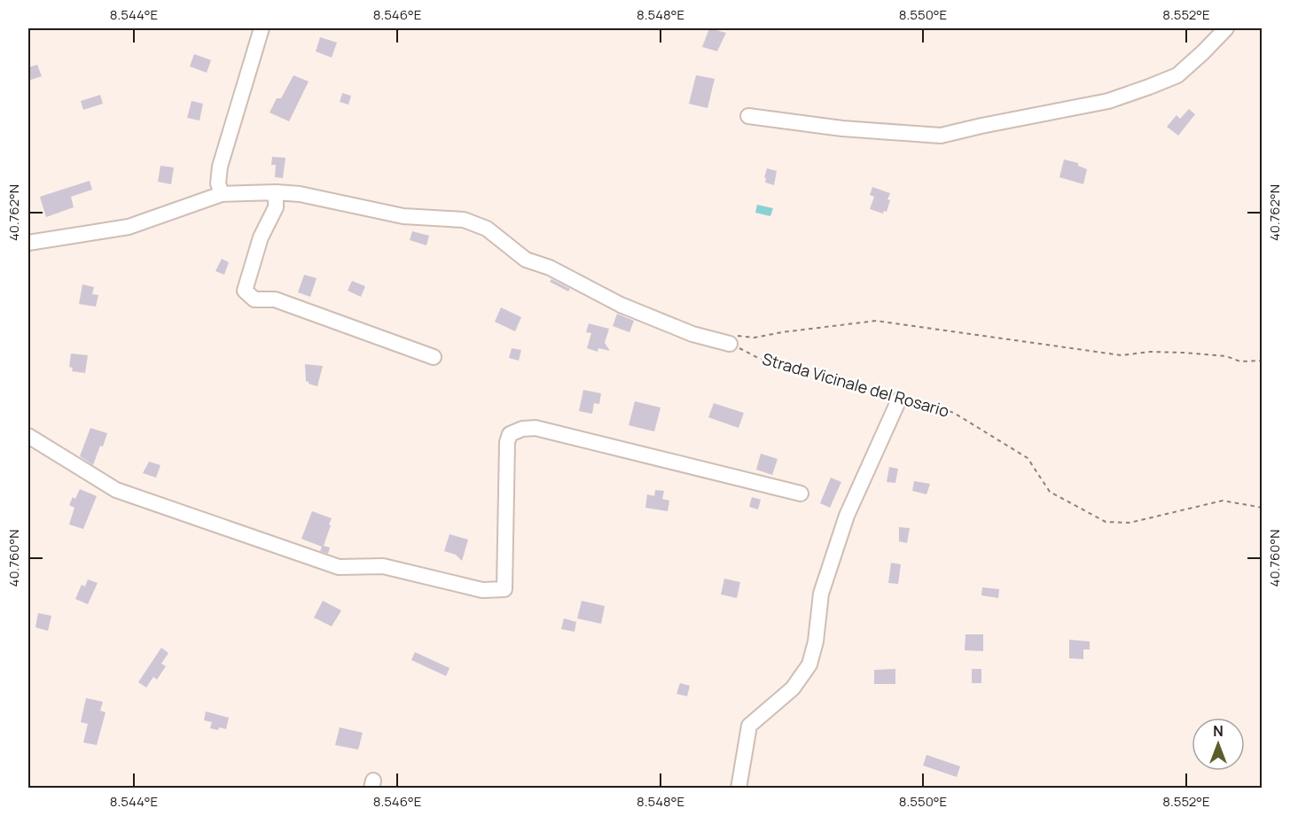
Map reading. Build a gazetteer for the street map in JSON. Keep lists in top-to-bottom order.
{
  "streets": {
    "path": ["Strada Vicinale del Rosario"]
  },
  "north": "top",
  "coordinates": [
    "8.544°E",
    "8.546°E",
    "8.548°E",
    "8.550°E",
    "8.552°E",
    "40.762°N",
    "40.760°N"
  ]
}
